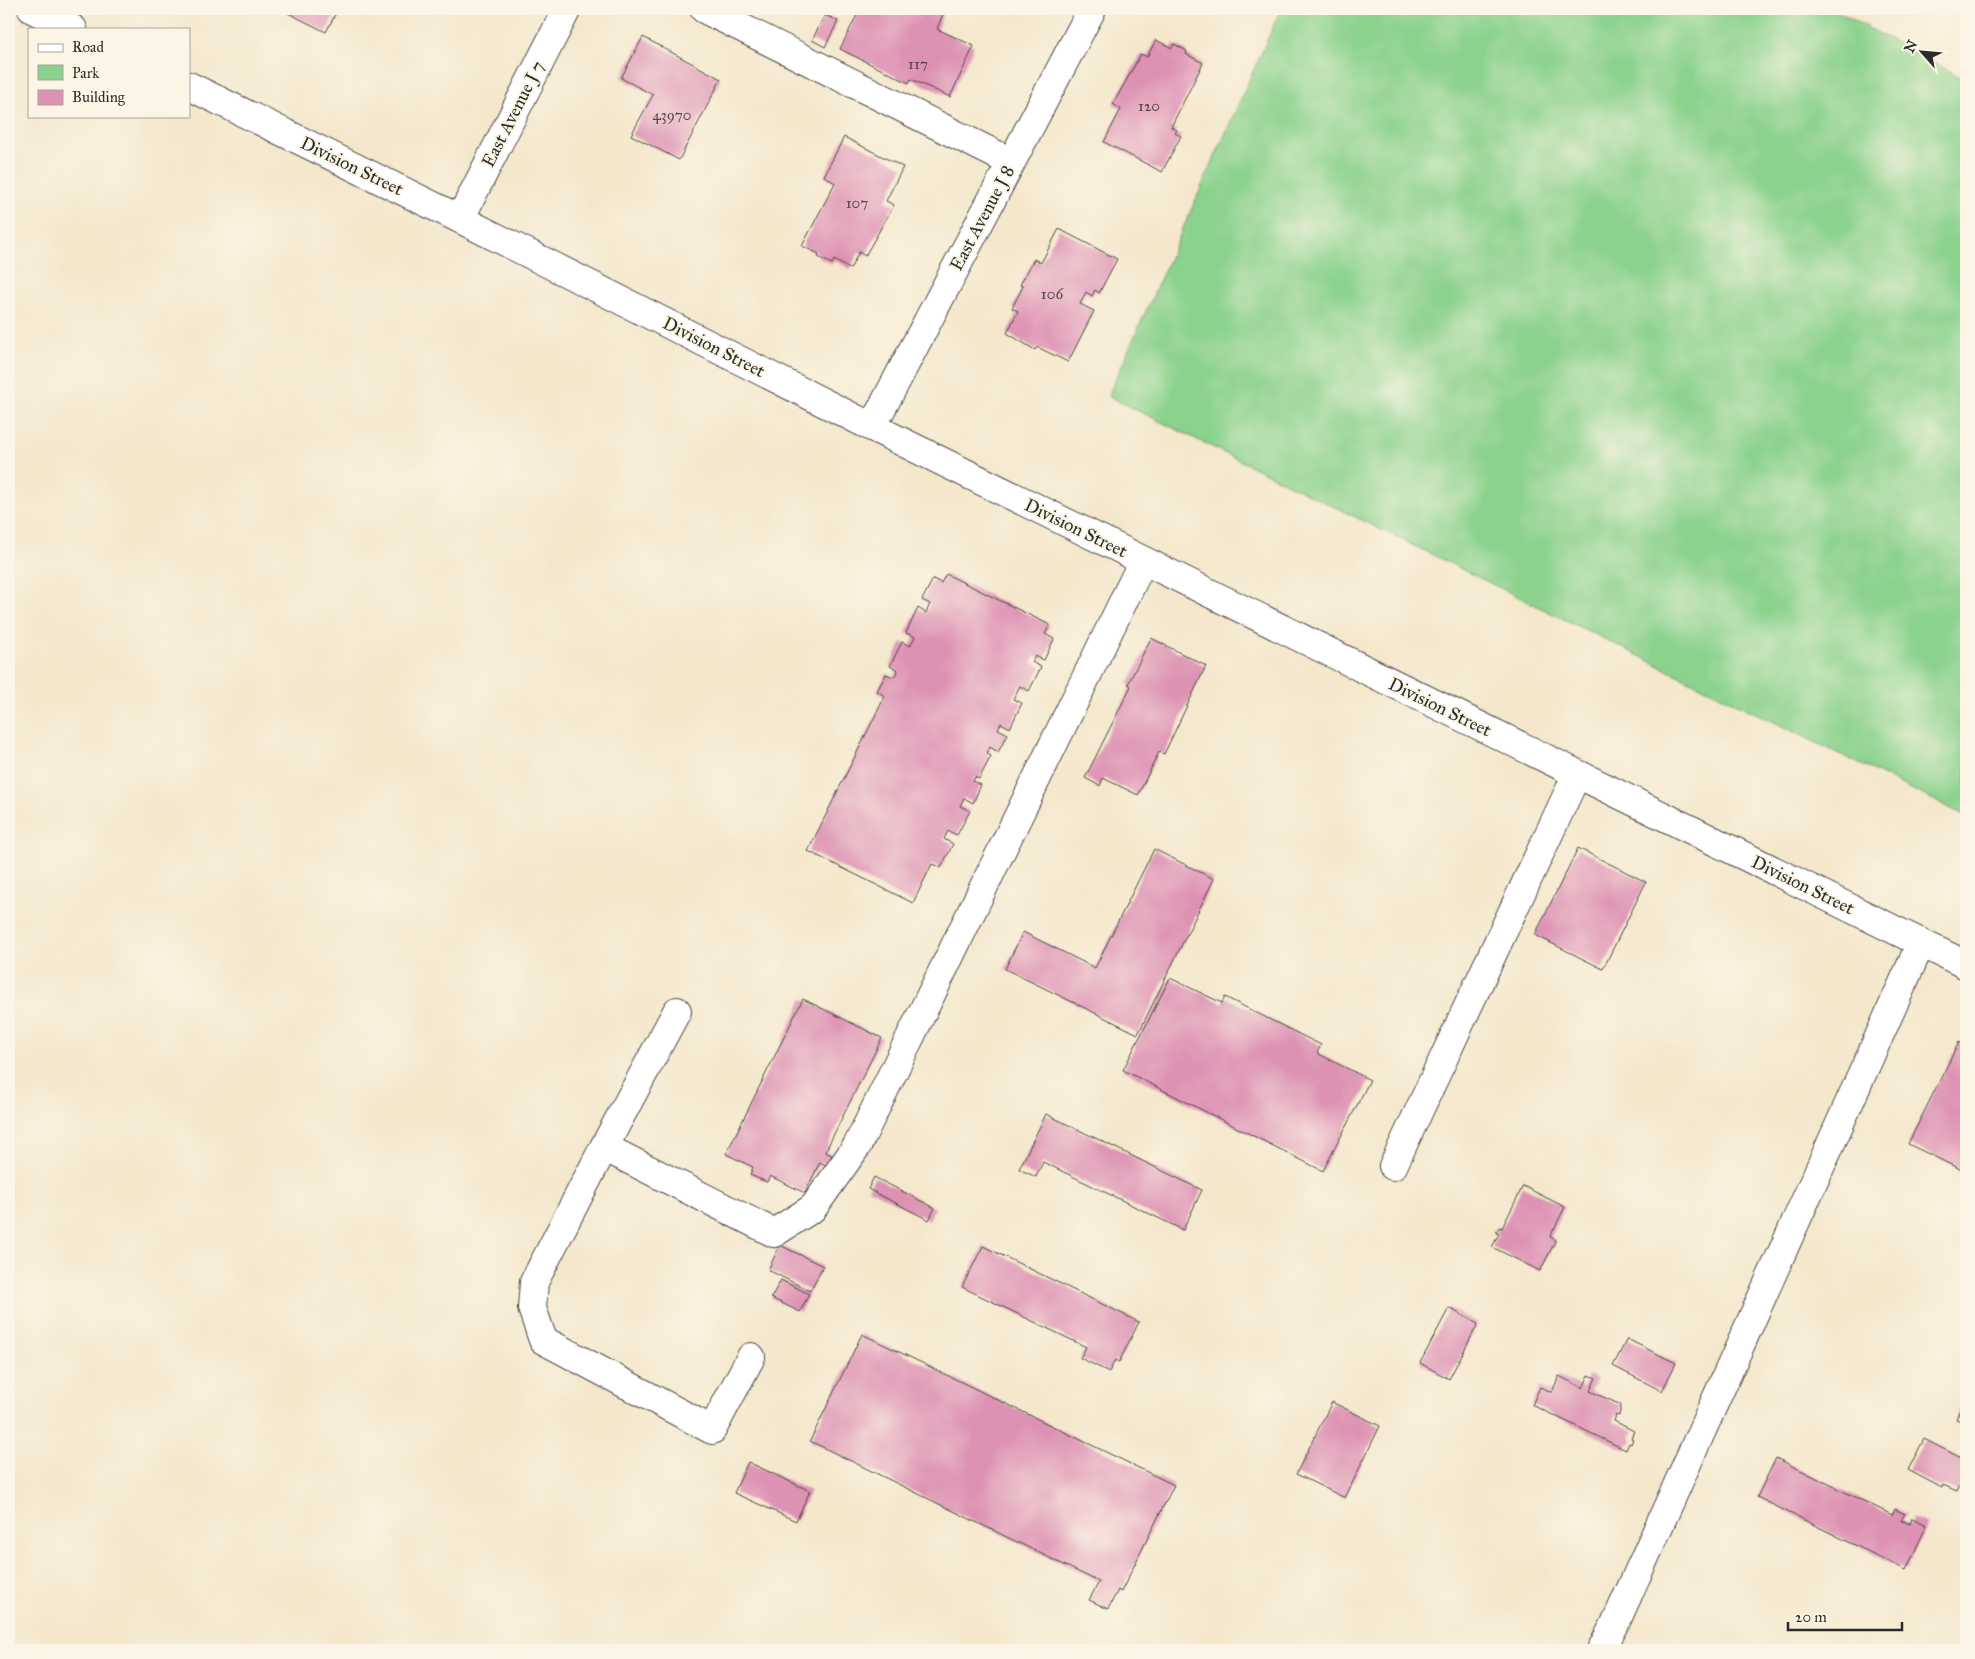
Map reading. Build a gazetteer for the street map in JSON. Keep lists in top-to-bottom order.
{
  "streets": {
    "main road": ["East Avenue J 7", "Division Street", "East Avenue J 8"]
  },
  "crossings": [
    ["East Avenue J 7", "Division Street"],
    ["Division Street", "East Avenue J 8"]
  ],
  "house_numbers": [
    "117",
    "120",
    "43970",
    "107",
    "106"
  ],
  "legend": ["Road", "Park", "Building"],
  "scale_bar": "20 m",
  "north": "top left"
}
